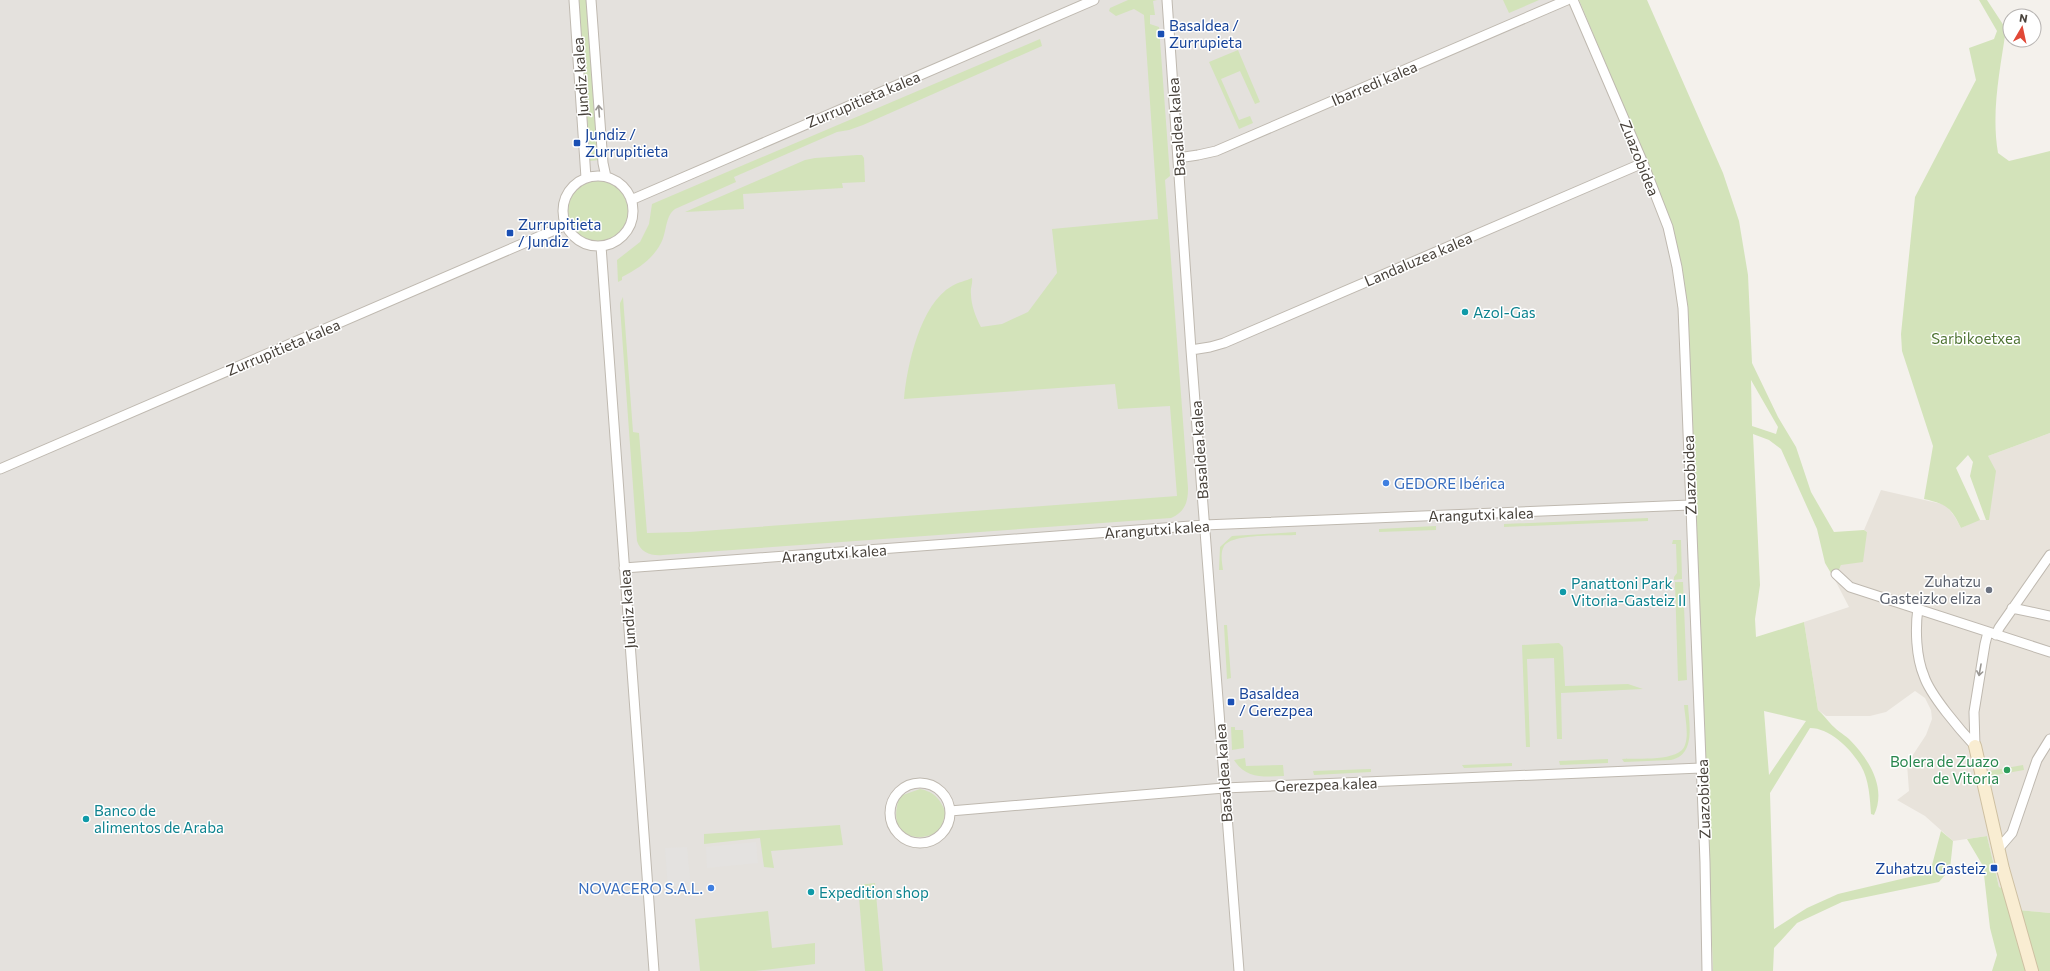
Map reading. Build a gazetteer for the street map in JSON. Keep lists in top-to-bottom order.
{
  "streets": {
    "street": [
      "Jundiz kalea",
      "Ibarredi kalea",
      "Zurrupitieta kalea",
      "Basaldea kalea",
      "Zuazobidea",
      "Landaluzea kalea",
      "Arangutxi kalea",
      "Gerezpea kalea"
    ]
  },
  "crossings": [
    ["Jundiz kalea", "Zurrupitieta kalea"],
    ["Jundiz kalea", "Arangutxi kalea"],
    ["Ibarredi kalea", "Basaldea kalea"],
    ["Basaldea kalea", "Landaluzea kalea"],
    ["Basaldea kalea", "Arangutxi kalea"],
    ["Basaldea kalea", "Gerezpea kalea"],
    ["Zuazobidea", "Landaluzea kalea"],
    ["Zuazobidea", "Arangutxi kalea"],
    ["Zuazobidea", "Gerezpea kalea"]
  ],
  "parks": ["Sarbikoetxea"],
  "places": {
    "transit": [
      "Basaldea / Zurrupieta",
      "Jundiz / Zurrupitieta",
      "Zurrupitieta / Jundiz",
      "Basaldea / Gerezpea",
      "Zuhatzu Gasteiz"
    ],
    "other": [
      "Azol-Gas",
      "GEDORE Ibérica",
      "Zuhatzu Gasteizko eliza",
      "Panattoni Park Vitoria-Gasteiz II",
      "Bolera de Zuazo de Vitoria",
      "Banco de alimentos de Araba",
      "NOVACERO S.A.L.",
      "Expedition shop"
    ]
  },
  "north": "top"
}
